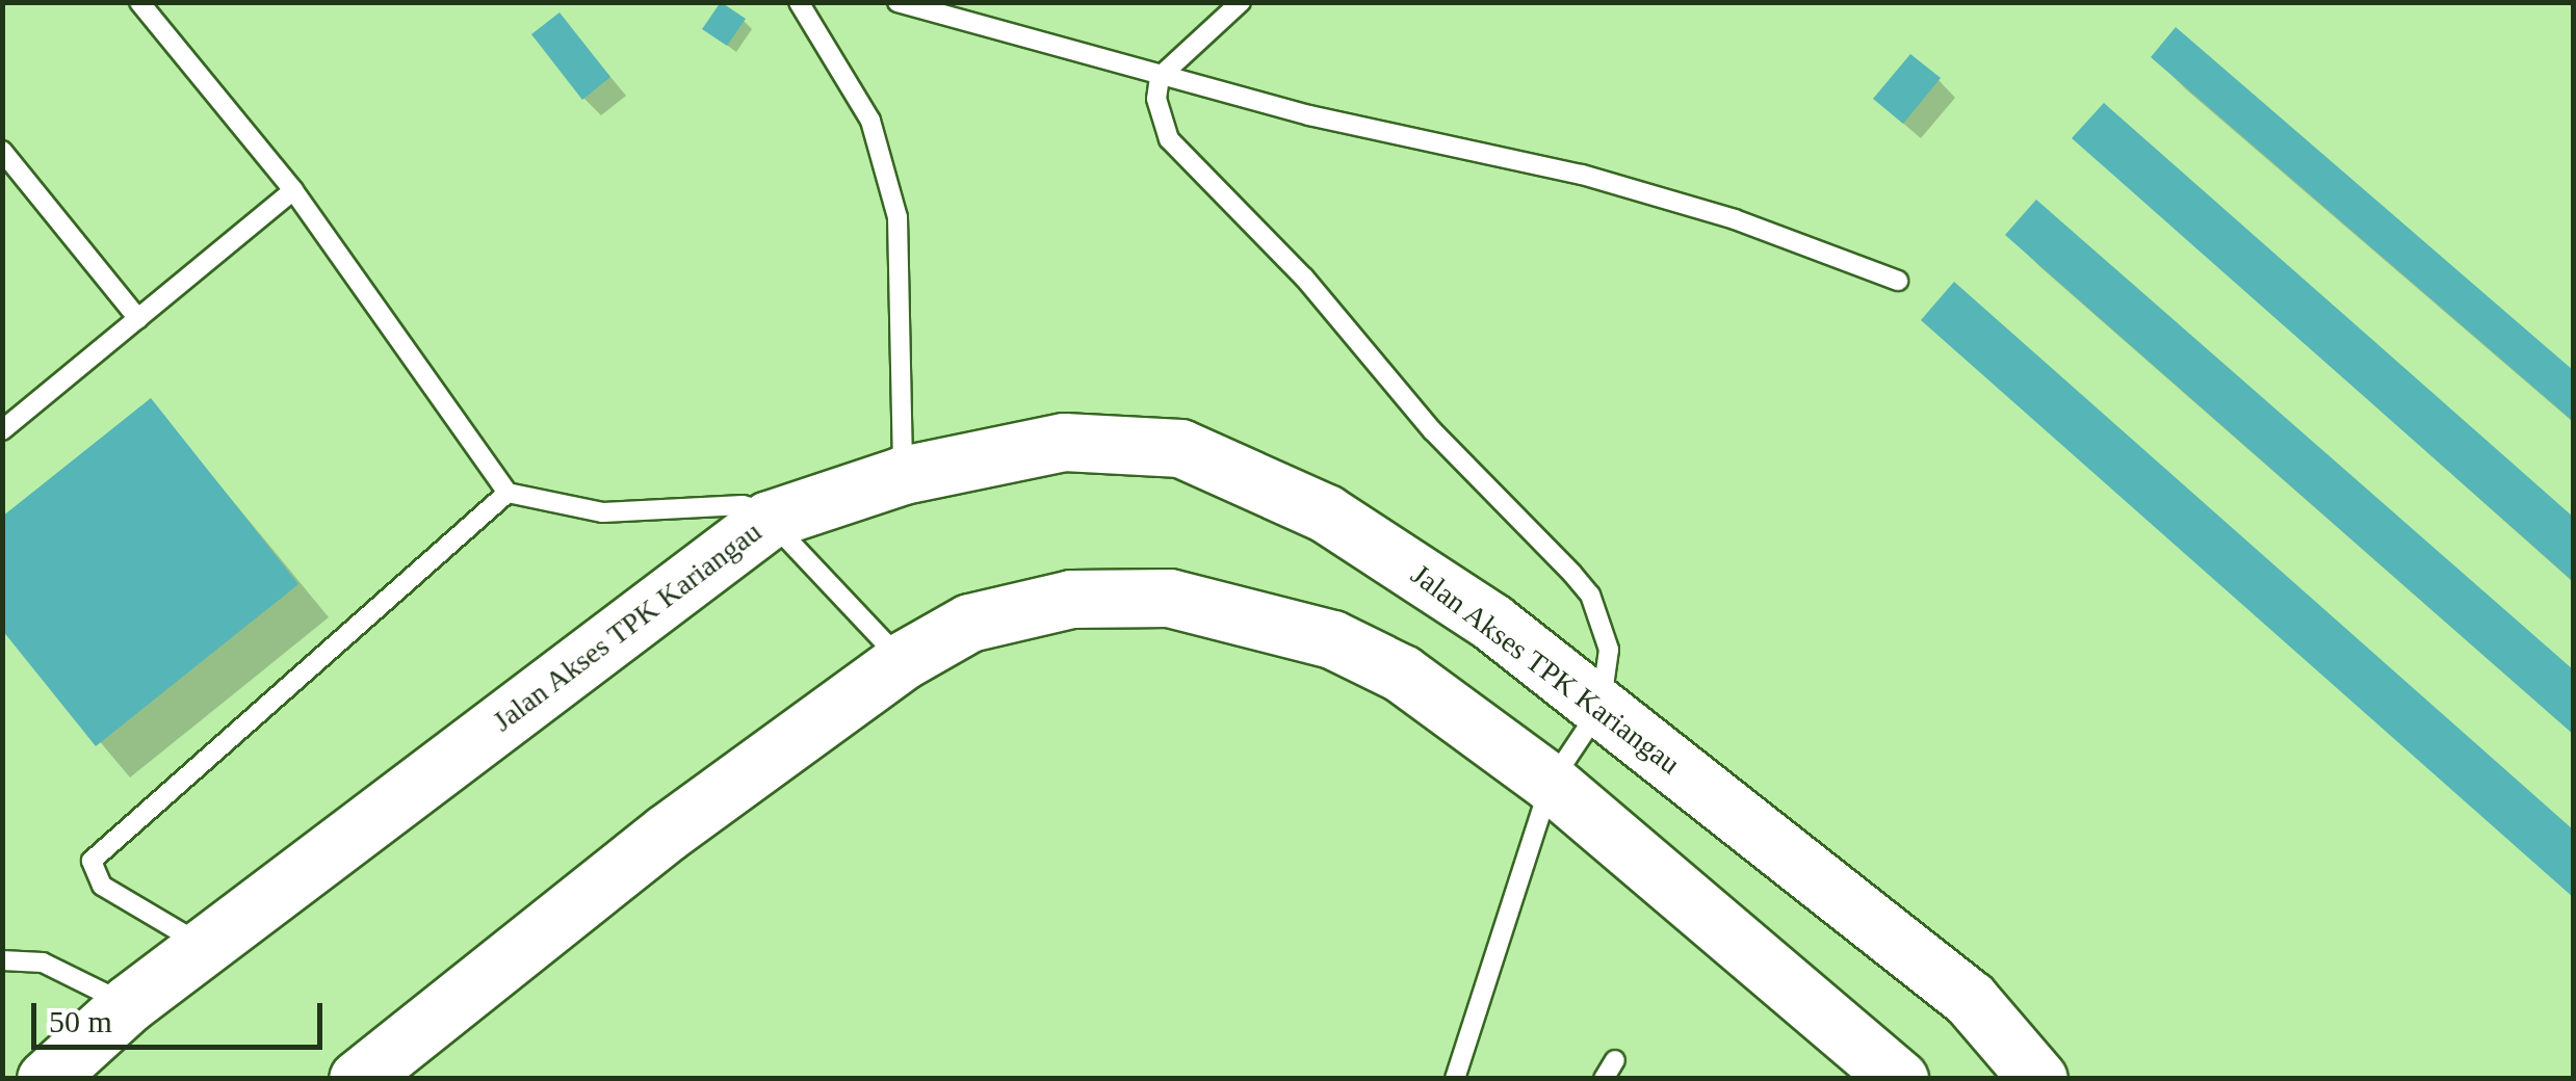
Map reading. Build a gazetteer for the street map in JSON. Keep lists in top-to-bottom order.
{
  "streets": {
    "highway": ["Jalan Akses TPK Kariangau"]
  },
  "scale_bar": "50 m"
}
